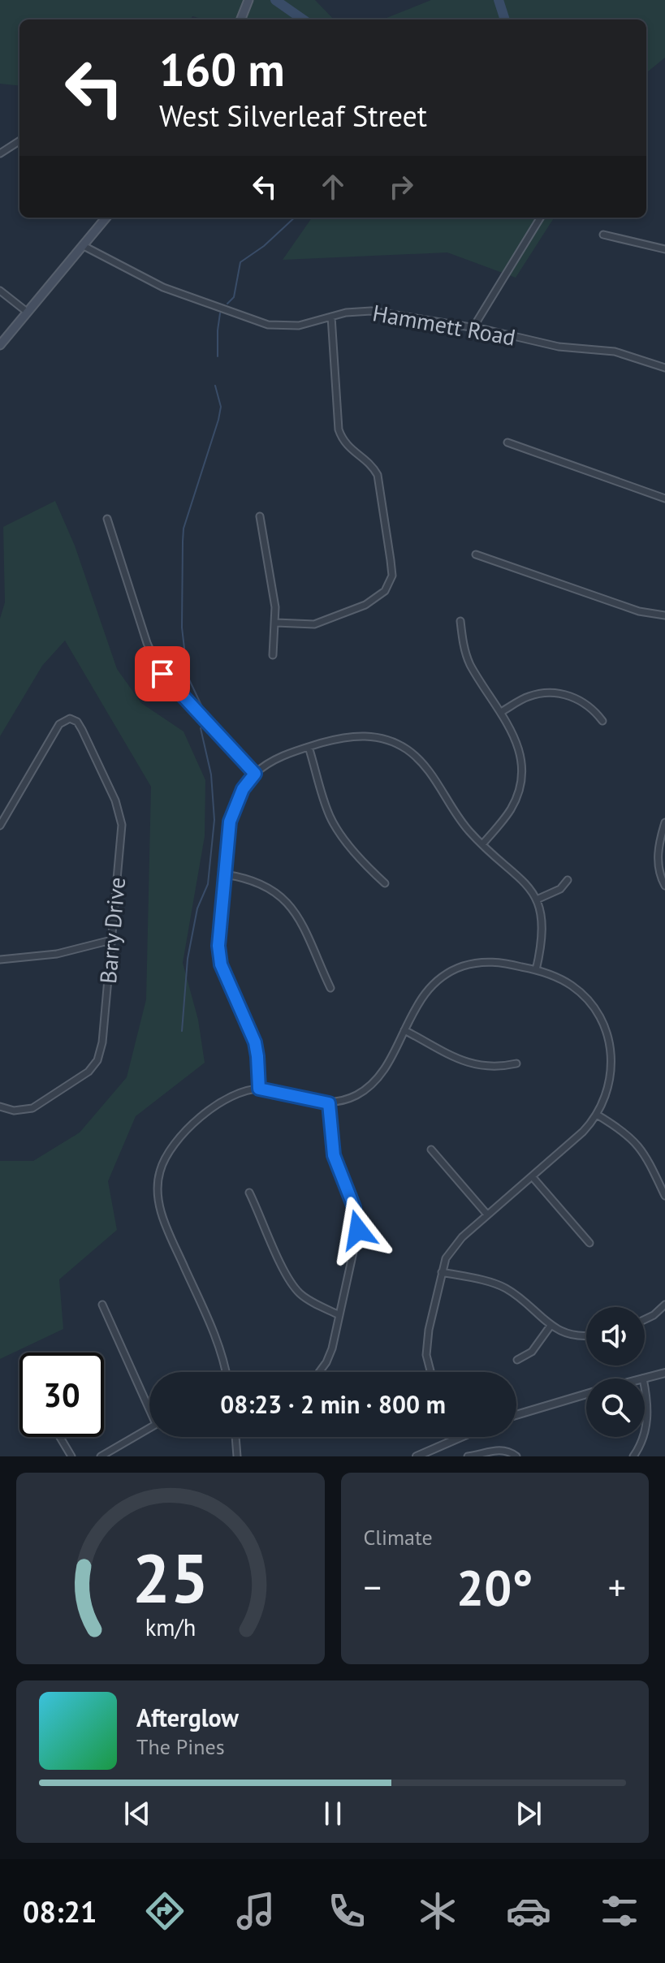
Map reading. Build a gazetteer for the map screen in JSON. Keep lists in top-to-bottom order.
{
  "streets": {
    "street": ["Hammett Road", "Barry Drive"]
  },
  "page": {
    "turn": ["160 m", "West Silverleaf Street"],
    "limit": "30",
    "trip": "08:23 · 2 min · 800 m",
    "tile": "Climate",
    "heat": ["−", "20°", "+"],
    "song": ["Afterglow", "The Pines"],
    "tabs": "08:21",
    "gauge": ["25", "km/h"]
  }
}
